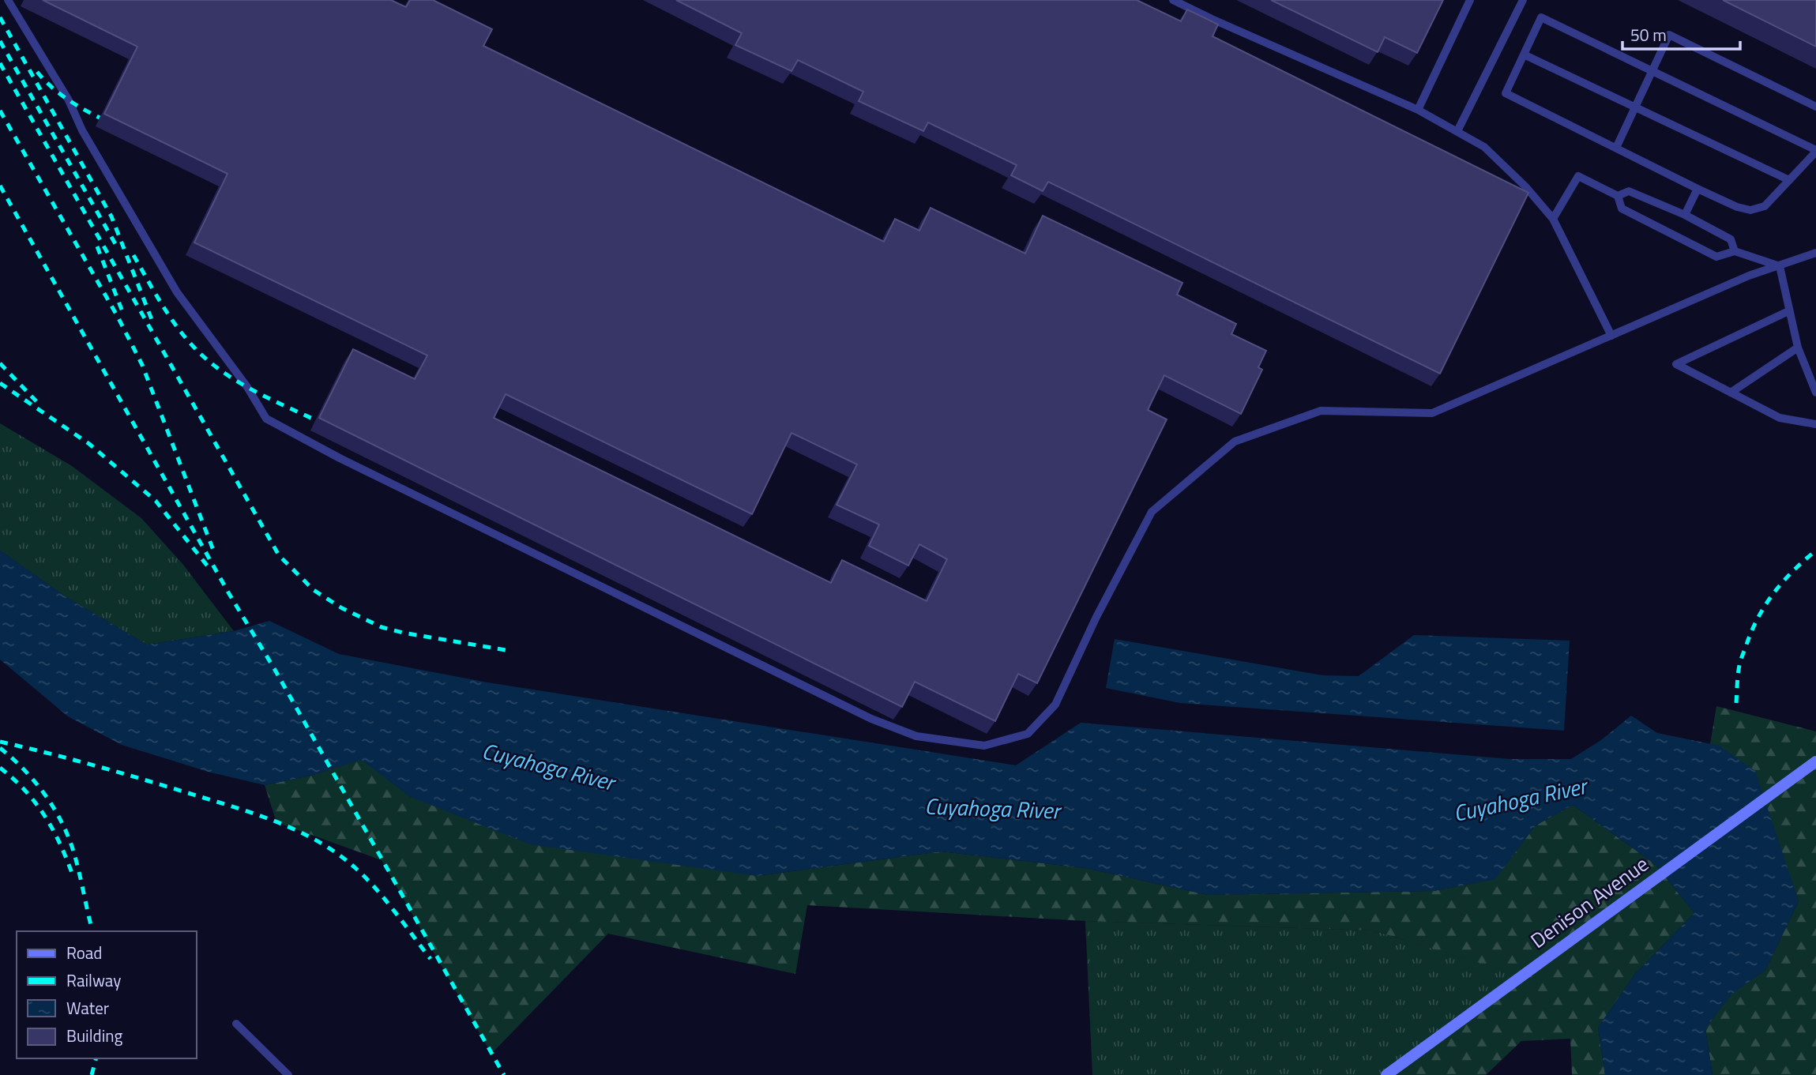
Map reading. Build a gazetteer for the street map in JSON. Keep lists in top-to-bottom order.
{
  "streets": {
    "main road": ["Denison Avenue"]
  },
  "water": ["Cuyahoga River"],
  "legend": [
    "Road",
    "Railway",
    "Water",
    "Building"
  ],
  "scale_bar": "50 m"
}
